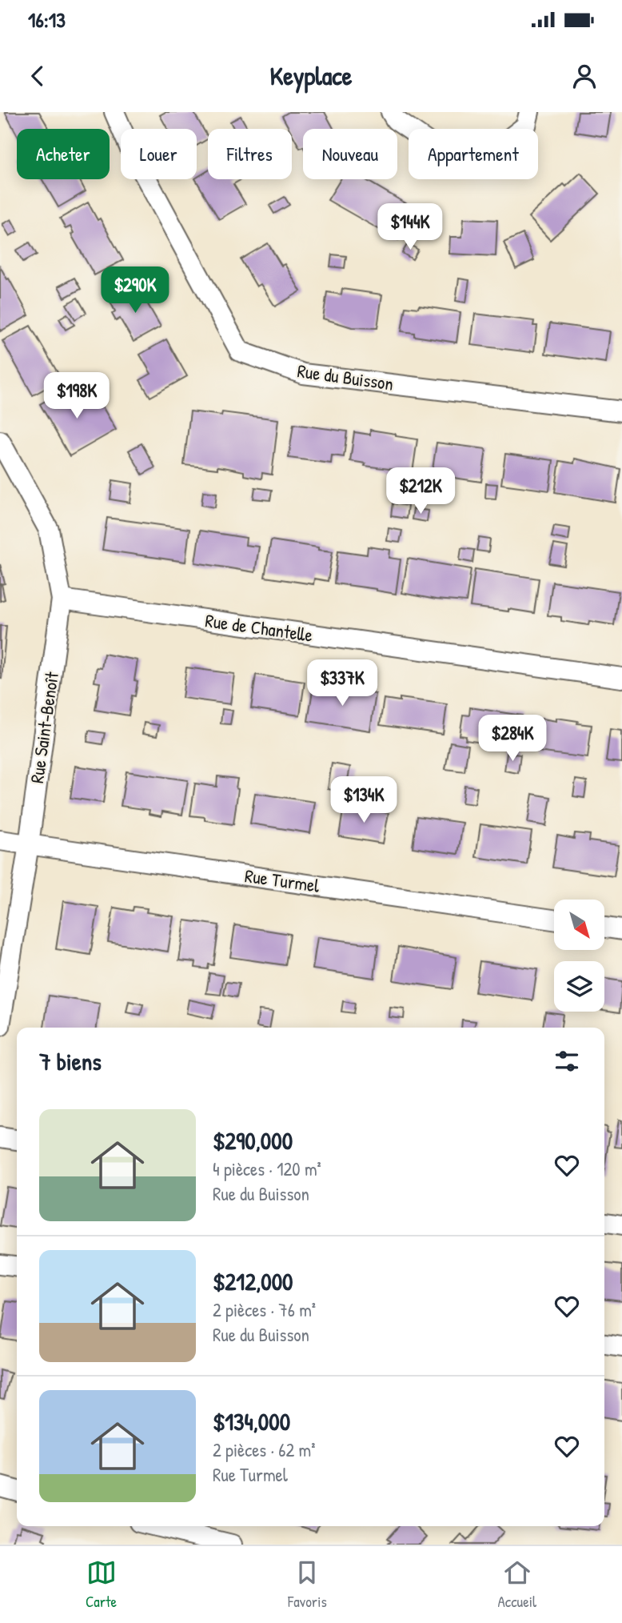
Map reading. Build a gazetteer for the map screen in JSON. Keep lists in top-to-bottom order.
{
  "streets": {
    "street": [
      "Rue du Buisson",
      "Rue de Chantelle",
      "Rue Saint-Benoît",
      "Rue Turmel"
    ]
  },
  "crossings": [
    ["Rue de Chantelle", "Rue Saint-Benoît"],
    ["Rue Saint-Benoît", "Rue Turmel"]
  ],
  "north": "bottom right",
  "page": {
    "status": "16:13",
    "header": "Keyplace",
    "chip": [
      "Acheter",
      "Louer",
      "Filtres",
      "Nouveau",
      "Appartement"
    ],
    "price": [
      "$144K",
      "$290K",
      "$198K",
      "$212K",
      "$337K",
      "$284K",
      "$134K"
    ],
    "heading": "7 biens",
    "list": [
      {
        "name": "$290,000",
        "note": "4 pièces · 120 m² · Rue du Buisson"
      },
      {
        "name": "$212,000",
        "note": "2 pièces · 76 m² · Rue du Buisson"
      },
      {
        "name": "$134,000",
        "note": "2 pièces · 62 m² · Rue Turmel"
      }
    ],
    "tabs": ["Carte", "Favoris", "Accueil"]
  }
}
